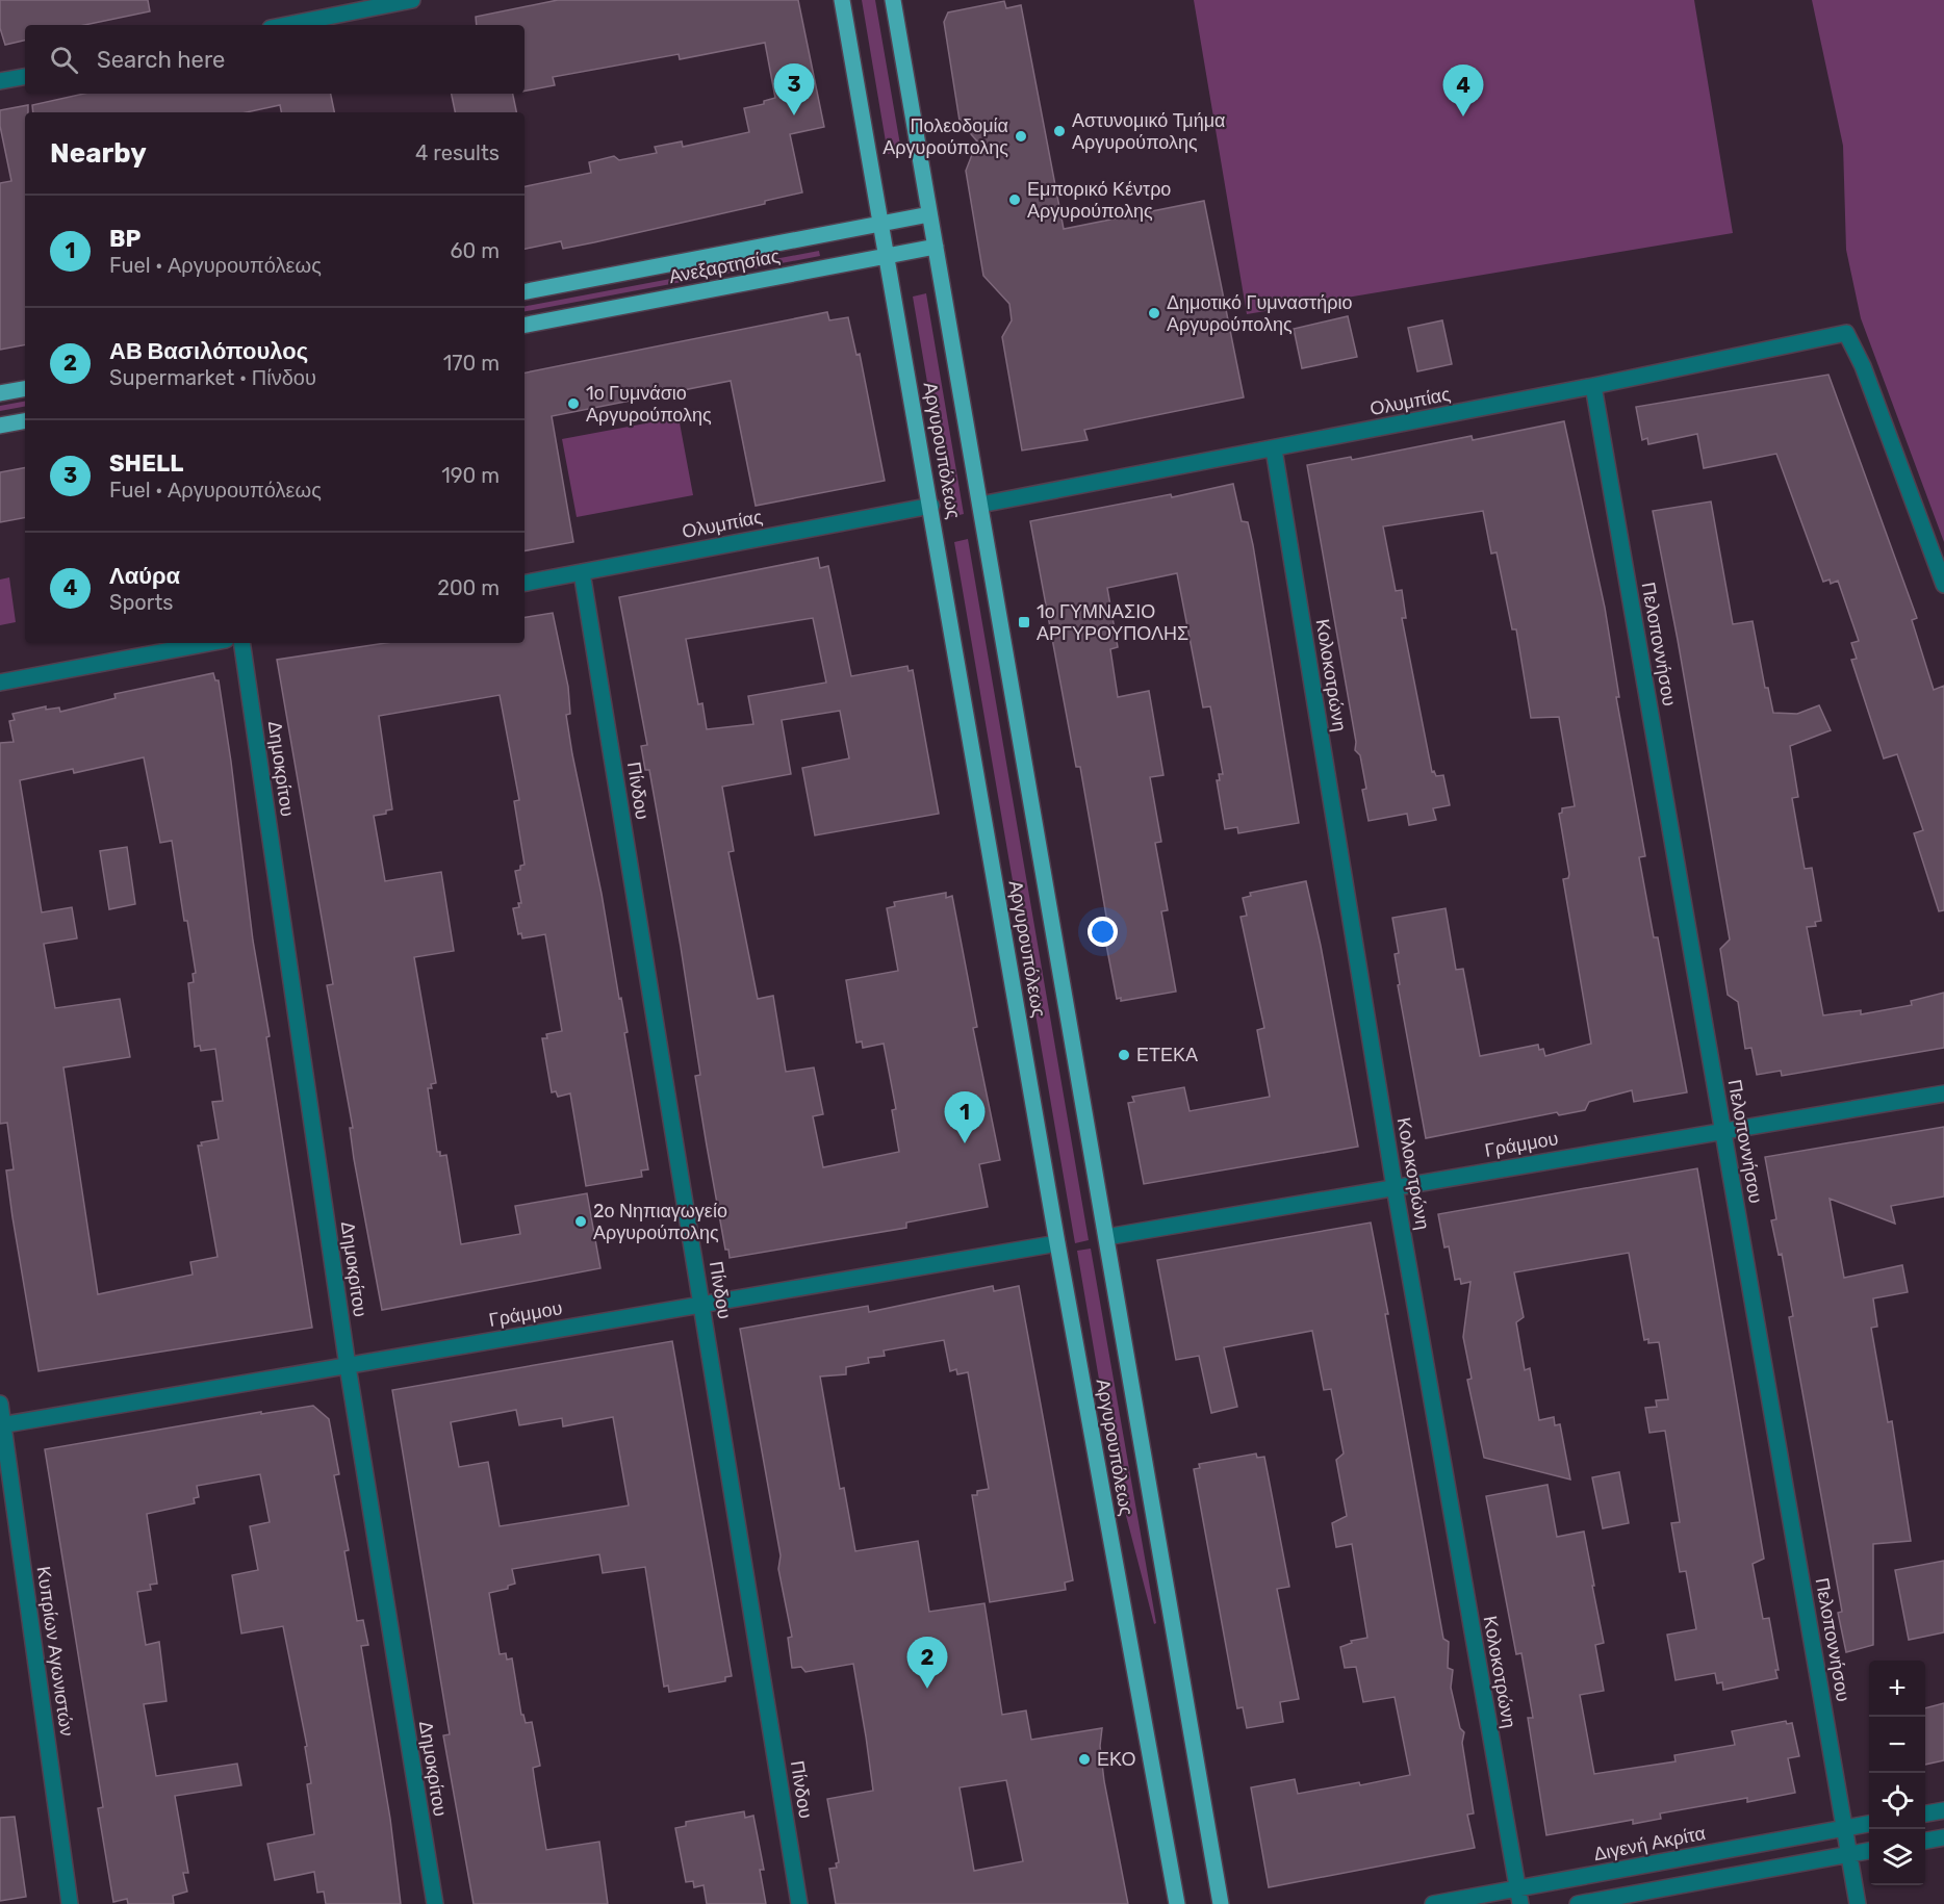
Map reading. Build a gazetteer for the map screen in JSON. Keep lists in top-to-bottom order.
{
  "streets": {
    "main road": ["Ανεξαρτησίας", "Αργυρουπόλεως"],
    "street": [
      "Ολυμπίας",
      "Πελοποννήσου",
      "Κολοκοτρώνη",
      "Δημοκρίτου",
      "Πίνδου",
      "Γράμμου",
      "Κυπρίων Αγωνιστών",
      "Διγενή Ακρίτα"
    ]
  },
  "crossings": [
    ["Ανεξαρτησίας", "Αργυρουπόλεως"],
    ["Ολυμπίας", "Αργυρουπόλεως"],
    ["Ολυμπίας", "Πελοποννήσου"],
    ["Ολυμπίας", "Κολοκοτρώνη"],
    ["Ολυμπίας", "Πίνδου"],
    ["Αργυρουπόλεως", "Γράμμου"],
    ["Πελοποννήσου", "Γράμμου"],
    ["Πελοποννήσου", "Διγενή Ακρίτα"],
    ["Κολοκοτρώνη", "Γράμμου"],
    ["Κολοκοτρώνη", "Διγενή Ακρίτα"],
    ["Δημοκρίτου", "Γράμμου"],
    ["Πίνδου", "Γράμμου"],
    ["Γράμμου", "Κυπρίων Αγωνιστών"]
  ],
  "places": {
    "other": [
      "Αστυνομικό Τμήμα Αργυρούπολης",
      "Πολεοδομία Αργυρούπολης",
      "Εμπορικό Κέντρο Αργυρούπολης",
      "Δημοτικό Γυμναστήριο Αργυρούπολης",
      "1ο Γυμνάσιο Αργυρούπολης",
      "ΕΤΕΚΑ",
      "2ο Νηπιαγωγείο Αργυρούπολης",
      "ΕΚΟ"
    ],
    "transit": ["1ο ΓΥΜΝΑΣΙΟ ΑΡΓΥΡΟΥΠΟΛΗΣ"]
  },
  "page": {
    "search": "Search here",
    "pins": [
      "3",
      "4",
      "1",
      "2"
    ],
    "heading": ["Nearby", "4 results"],
    "list": [
      {
        "mark": "1",
        "name": "BP",
        "note": "Fuel · Αργυρουπόλεως",
        "value": "60 m"
      },
      {
        "mark": "2",
        "name": "ΑΒ Βασιλόπουλος",
        "note": "Supermarket · Πίνδου",
        "value": "170 m"
      },
      {
        "mark": "3",
        "name": "SHELL",
        "note": "Fuel · Αργυρουπόλεως",
        "value": "190 m"
      },
      {
        "mark": "4",
        "name": "Λαύρα",
        "note": "Sports",
        "value": "200 m"
      }
    ],
    "map_buttons": ["+", "−"]
  }
}
